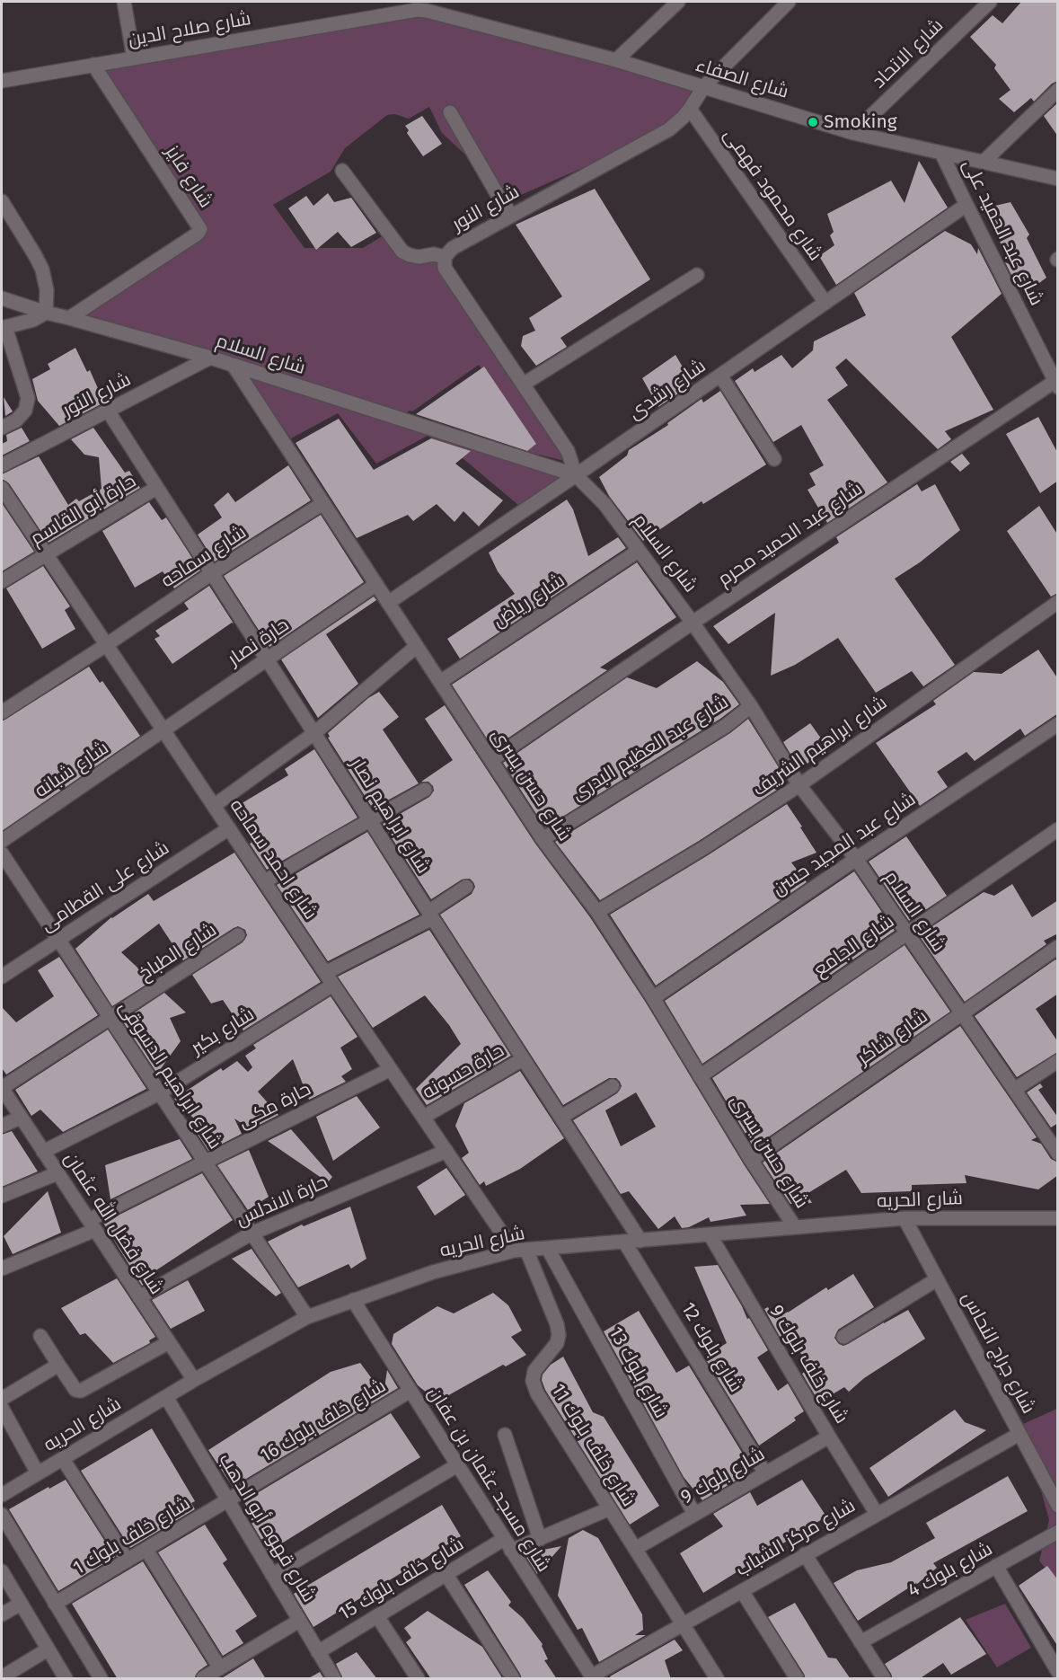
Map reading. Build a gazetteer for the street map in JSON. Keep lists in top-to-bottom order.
{
  "streets": {
    "street": [
      "شارع صلاح الدين",
      "شارع الاتحاد",
      "شارع الصفاء",
      "شارع فايز",
      "شارع محمود فهمى",
      "شارع النور",
      "شارع عبد الحميد على",
      "شارع السلام",
      "شارع رشدى",
      "حارة أبو القاسم",
      "شارع عبد الحميد محرم",
      "شارع سماحه",
      "شارع رياض",
      "حارة نصار",
      "شارع ابراهيم الشريف",
      "شارع عبد العظيم البدرى",
      "شارع شبانه",
      "شارع حسن يسرى",
      "شارع ابراهيم نصار",
      "شارع عبد المجيد حسن",
      "شارع احمد سماحه",
      "شارع على القطامى",
      "شارع الجامع",
      "شارع الطباخ",
      "شارع بكير",
      "شارع شاكر",
      "حارة حسونه",
      "شارع ابراهيم الدسوقى",
      "حارة مكى",
      "شارع الحريه",
      "حارة الاندلس",
      "شارع فضل الله عثمان",
      "شارع بلوك 12",
      "شارع جراج النحاس",
      "شارع خلف بلوك 9",
      "شارع بلوك 13",
      "شارع خلف بلوك 16",
      "شارع خلف بلوك 11",
      "شارع بلوك 9",
      "شارع مسجد عثمان بن عفان",
      "شارع قهوه أبو الدهب",
      "شارع خلف بلوك 1",
      "شارع مركز الشباب",
      "شارع بلوك 4",
      "شارع خلف بلوك 15"
    ]
  },
  "crossings": [
    ["شارع صلاح الدين", "شارع الصفاء"],
    ["شارع صلاح الدين", "شارع فايز"],
    ["شارع الاتحاد", "شارع الصفاء"],
    ["شارع الصفاء", "شارع النور"],
    ["شارع الصفاء", "شارع عبد الحميد على"],
    ["شارع فايز", "شارع السلام"],
    ["شارع محمود فهمى", "شارع النور"],
    ["شارع محمود فهمى", "شارع رشدى"],
    ["شارع النور", "شارع السلام"],
    ["شارع النور", "شارع رشدى"],
    ["شارع النور", "شارع ابراهيم نصار"],
    ["شارع عبد الحميد على", "شارع رشدى"],
    ["شارع عبد الحميد على", "شارع عبد الحميد محرم"],
    ["شارع السلام", "شارع رشدى"],
    ["شارع السلام", "شارع عبد الحميد محرم"],
    ["شارع السلام", "شارع رياض"],
    ["شارع السلام", "شارع ابراهيم الشريف"],
    ["شارع السلام", "شارع عبد العظيم البدرى"],
    ["شارع السلام", "شارع حسن يسرى"],
    ["شارع السلام", "شارع عبد المجيد حسن"],
    ["شارع السلام", "شارع الجامع"],
    ["شارع السلام", "شارع شاكر"],
    ["شارع رشدى", "شارع حسن يسرى"],
    ["حارة أبو القاسم", "شارع ابراهيم نصار"],
    ["حارة أبو القاسم", "شارع احمد سماحه"],
    ["شارع عبد الحميد محرم", "شارع حسن يسرى"],
    ["شارع سماحه", "شارع حسن يسرى"],
    ["شارع سماحه", "شارع ابراهيم نصار"],
    ["شارع سماحه", "شارع احمد سماحه"],
    ["شارع رياض", "شارع حسن يسرى"],
    ["حارة نصار", "شارع شبانه"],
    ["حارة نصار", "شارع حسن يسرى"],
    ["حارة نصار", "شارع ابراهيم نصار"],
    ["حارة نصار", "شارع احمد سماحه"],
    ["شارع ابراهيم الشريف", "شارع حسن يسرى"],
    ["شارع عبد العظيم البدرى", "شارع حسن يسرى"],
    ["شارع شبانه", "شارع احمد سماحه"],
    ["شارع حسن يسرى", "شارع عبد المجيد حسن"],
    ["شارع حسن يسرى", "شارع الجامع"],
    ["شارع حسن يسرى", "شارع شاكر"],
    ["شارع حسن يسرى", "شارع الحريه"],
    ["شارع ابراهيم نصار", "حارة حسونه"],
    ["شارع ابراهيم نصار", "شارع الحريه"],
    ["شارع احمد سماحه", "شارع على القطامى"],
    ["شارع احمد سماحه", "شارع بكير"],
    ["شارع احمد سماحه", "حارة حسونه"],
    ["شارع احمد سماحه", "حارة مكى"],
    ["شارع احمد سماحه", "شارع الحريه"],
    ["شارع احمد سماحه", "حارة الاندلس"],
    ["شارع احمد سماحه", "شارع خلف بلوك 11"],
    ["شارع على القطامى", "شارع ابراهيم الدسوقى"],
    ["شارع الطباخ", "شارع ابراهيم الدسوقى"],
    ["شارع الطباخ", "شارع فضل الله عثمان"],
    ["شارع بكير", "شارع ابراهيم الدسوقى"],
    ["شارع بكير", "شارع فضل الله عثمان"],
    ["شارع ابراهيم الدسوقى", "حارة مكى"],
    ["شارع ابراهيم الدسوقى", "شارع الحريه"],
    ["شارع ابراهيم الدسوقى", "حارة الاندلس"],
    ["حارة مكى", "شارع فضل الله عثمان"],
    ["شارع الحريه", "شارع فضل الله عثمان"],
    ["شارع الحريه", "شارع بلوك 12"],
    ["شارع الحريه", "شارع جراج النحاس"],
    ["شارع الحريه", "شارع خلف بلوك 9"],
    ["شارع الحريه", "شارع بلوك 13"],
    ["شارع الحريه", "شارع خلف بلوك 11"],
    ["شارع الحريه", "شارع مسجد عثمان بن عفان"],
    ["شارع الحريه", "شارع قهوه أبو الدهب"],
    ["حارة الاندلس", "شارع فضل الله عثمان"],
    ["شارع بلوك 12", "شارع بلوك 9"],
    ["شارع جراج النحاس", "شارع مركز الشباب"],
    ["شارع خلف بلوك 9", "شارع بلوك 9"],
    ["شارع خلف بلوك 9", "شارع مركز الشباب"],
    ["شارع بلوك 13", "شارع بلوك 9"],
    ["شارع خلف بلوك 16", "شارع مسجد عثمان بن عفان"],
    ["شارع خلف بلوك 16", "شارع قهوه أبو الدهب"],
    ["شارع خلف بلوك 16", "شارع خلف بلوك 1"],
    ["شارع خلف بلوك 11", "شارع بلوك 9"],
    ["شارع خلف بلوك 11", "شارع مركز الشباب"],
    ["شارع مسجد عثمان بن عفان", "شارع مركز الشباب"],
    ["شارع مسجد عثمان بن عفان", "شارع خلف بلوك 15"],
    ["شارع قهوه أبو الدهب", "شارع خلف بلوك 1"],
    ["شارع قهوه أبو الدهب", "شارع خلف بلوك 15"]
  ],
  "places": ["Smoking"]
}
